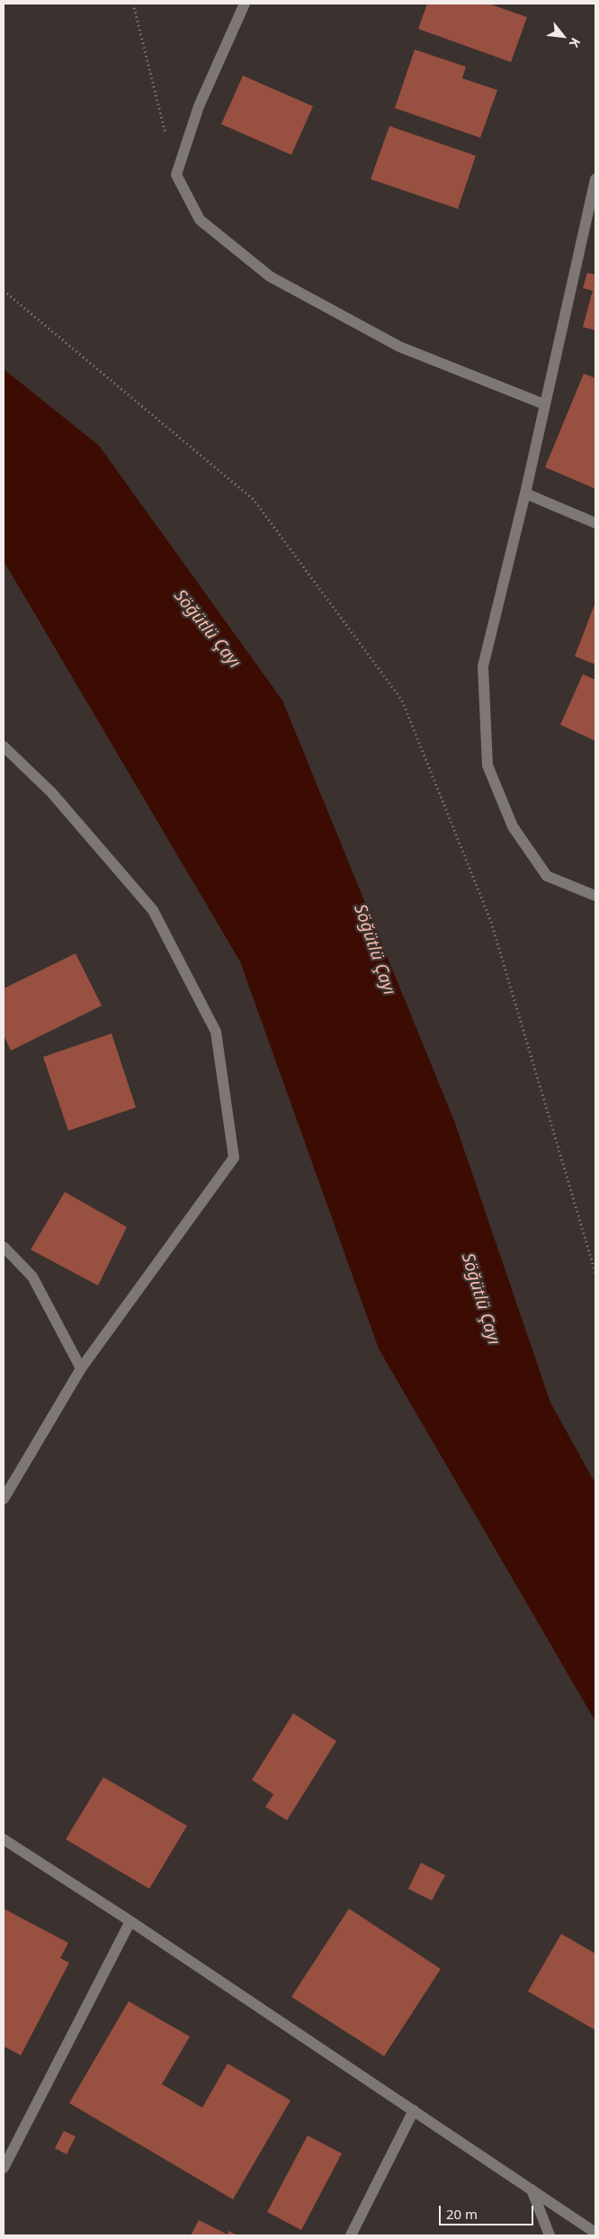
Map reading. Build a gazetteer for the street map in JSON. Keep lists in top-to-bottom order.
{
  "water": ["Söğütlü Çayı"],
  "scale_bar": "20 m",
  "north": "bottom right"
}
